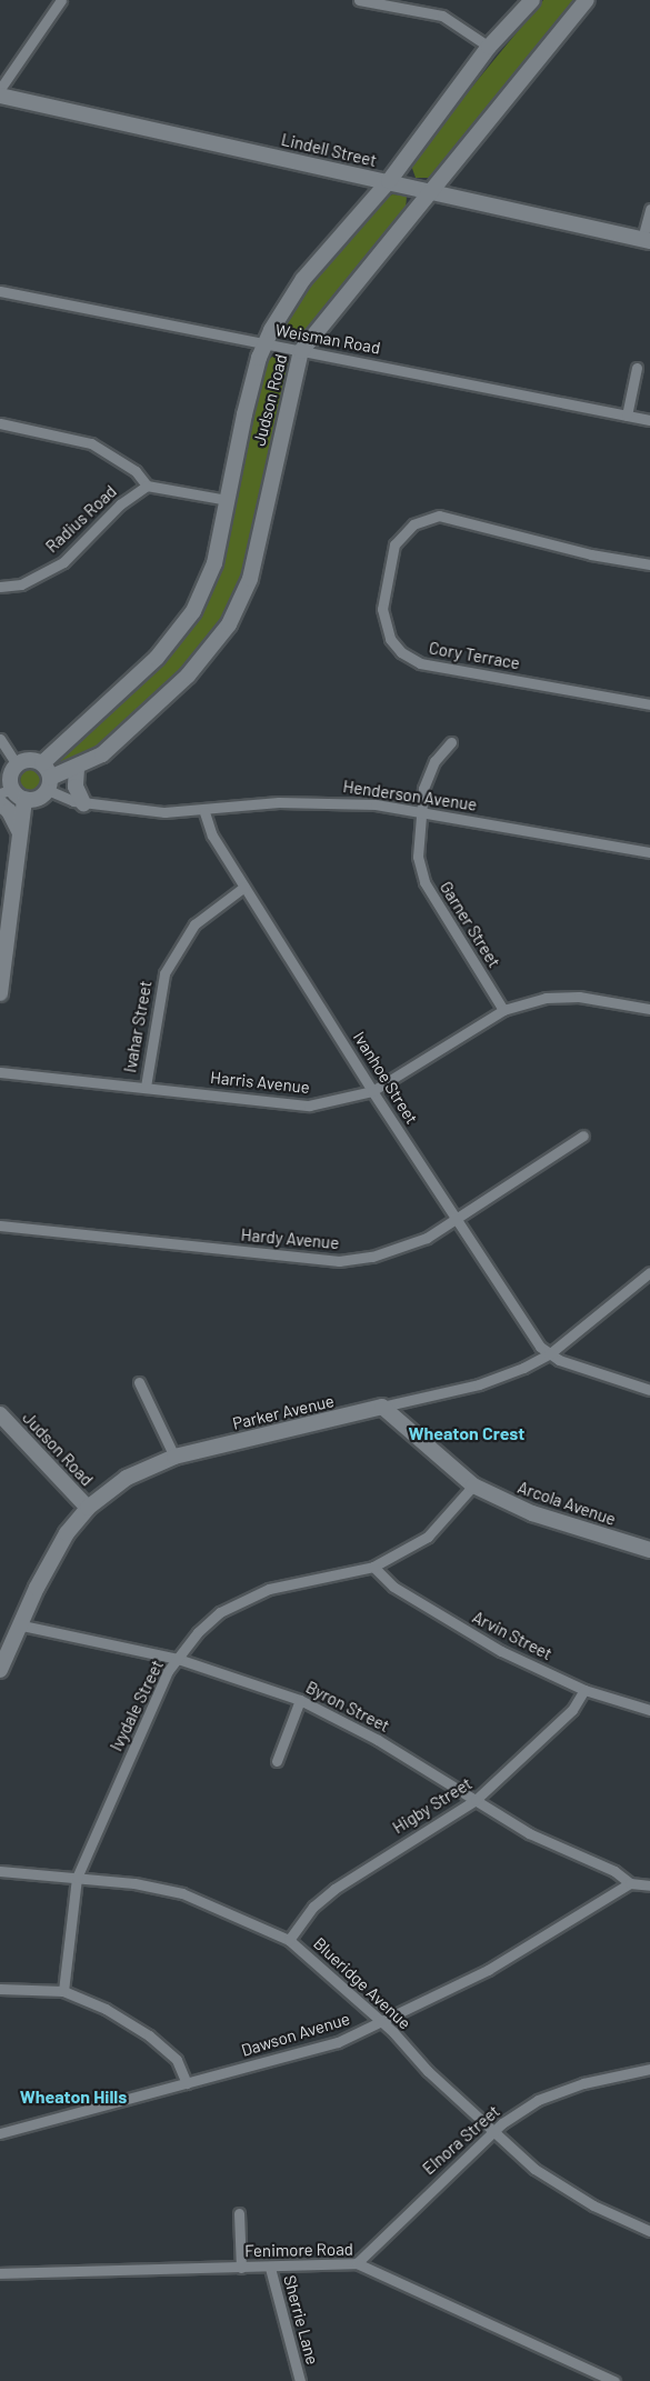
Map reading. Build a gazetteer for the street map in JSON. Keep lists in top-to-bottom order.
{
  "streets": {
    "street": [
      "Lindell Street",
      "Weisman Road",
      "Judson Road",
      "Radius Road",
      "Cory Terrace",
      "Henderson Avenue",
      "Garner Street",
      "Ivahar Street",
      "Ivanhoe Street",
      "Harris Avenue",
      "Hardy Avenue",
      "Parker Avenue",
      "Arcola Avenue",
      "Arvin Street",
      "Ivydale Street",
      "Byron Street",
      "Higby Street",
      "Blueridge Avenue",
      "Dawson Avenue",
      "Elnora Street",
      "Fenimore Road",
      "Sherrie Lane"
    ]
  },
  "crossings": [
    ["Lindell Street", "Judson Road"],
    ["Weisman Road", "Judson Road"],
    ["Judson Road", "Henderson Avenue"],
    ["Judson Road", "Parker Avenue"],
    ["Henderson Avenue", "Garner Street"],
    ["Henderson Avenue", "Ivanhoe Street"],
    ["Garner Street", "Harris Avenue"],
    ["Ivahar Street", "Ivanhoe Street"],
    ["Ivahar Street", "Harris Avenue"],
    ["Ivanhoe Street", "Harris Avenue"],
    ["Ivanhoe Street", "Hardy Avenue"],
    ["Ivanhoe Street", "Parker Avenue"],
    ["Parker Avenue", "Arcola Avenue"],
    ["Parker Avenue", "Byron Street"],
    ["Arcola Avenue", "Ivydale Street"],
    ["Arvin Street", "Ivydale Street"],
    ["Arvin Street", "Higby Street"],
    ["Ivydale Street", "Byron Street"],
    ["Ivydale Street", "Blueridge Avenue"],
    ["Byron Street", "Higby Street"],
    ["Byron Street", "Dawson Avenue"],
    ["Higby Street", "Blueridge Avenue"],
    ["Blueridge Avenue", "Dawson Avenue"],
    ["Blueridge Avenue", "Elnora Street"],
    ["Elnora Street", "Fenimore Road"],
    ["Fenimore Road", "Sherrie Lane"]
  ],
  "districts": ["Wheaton Crest", "Wheaton Hills"]
}
